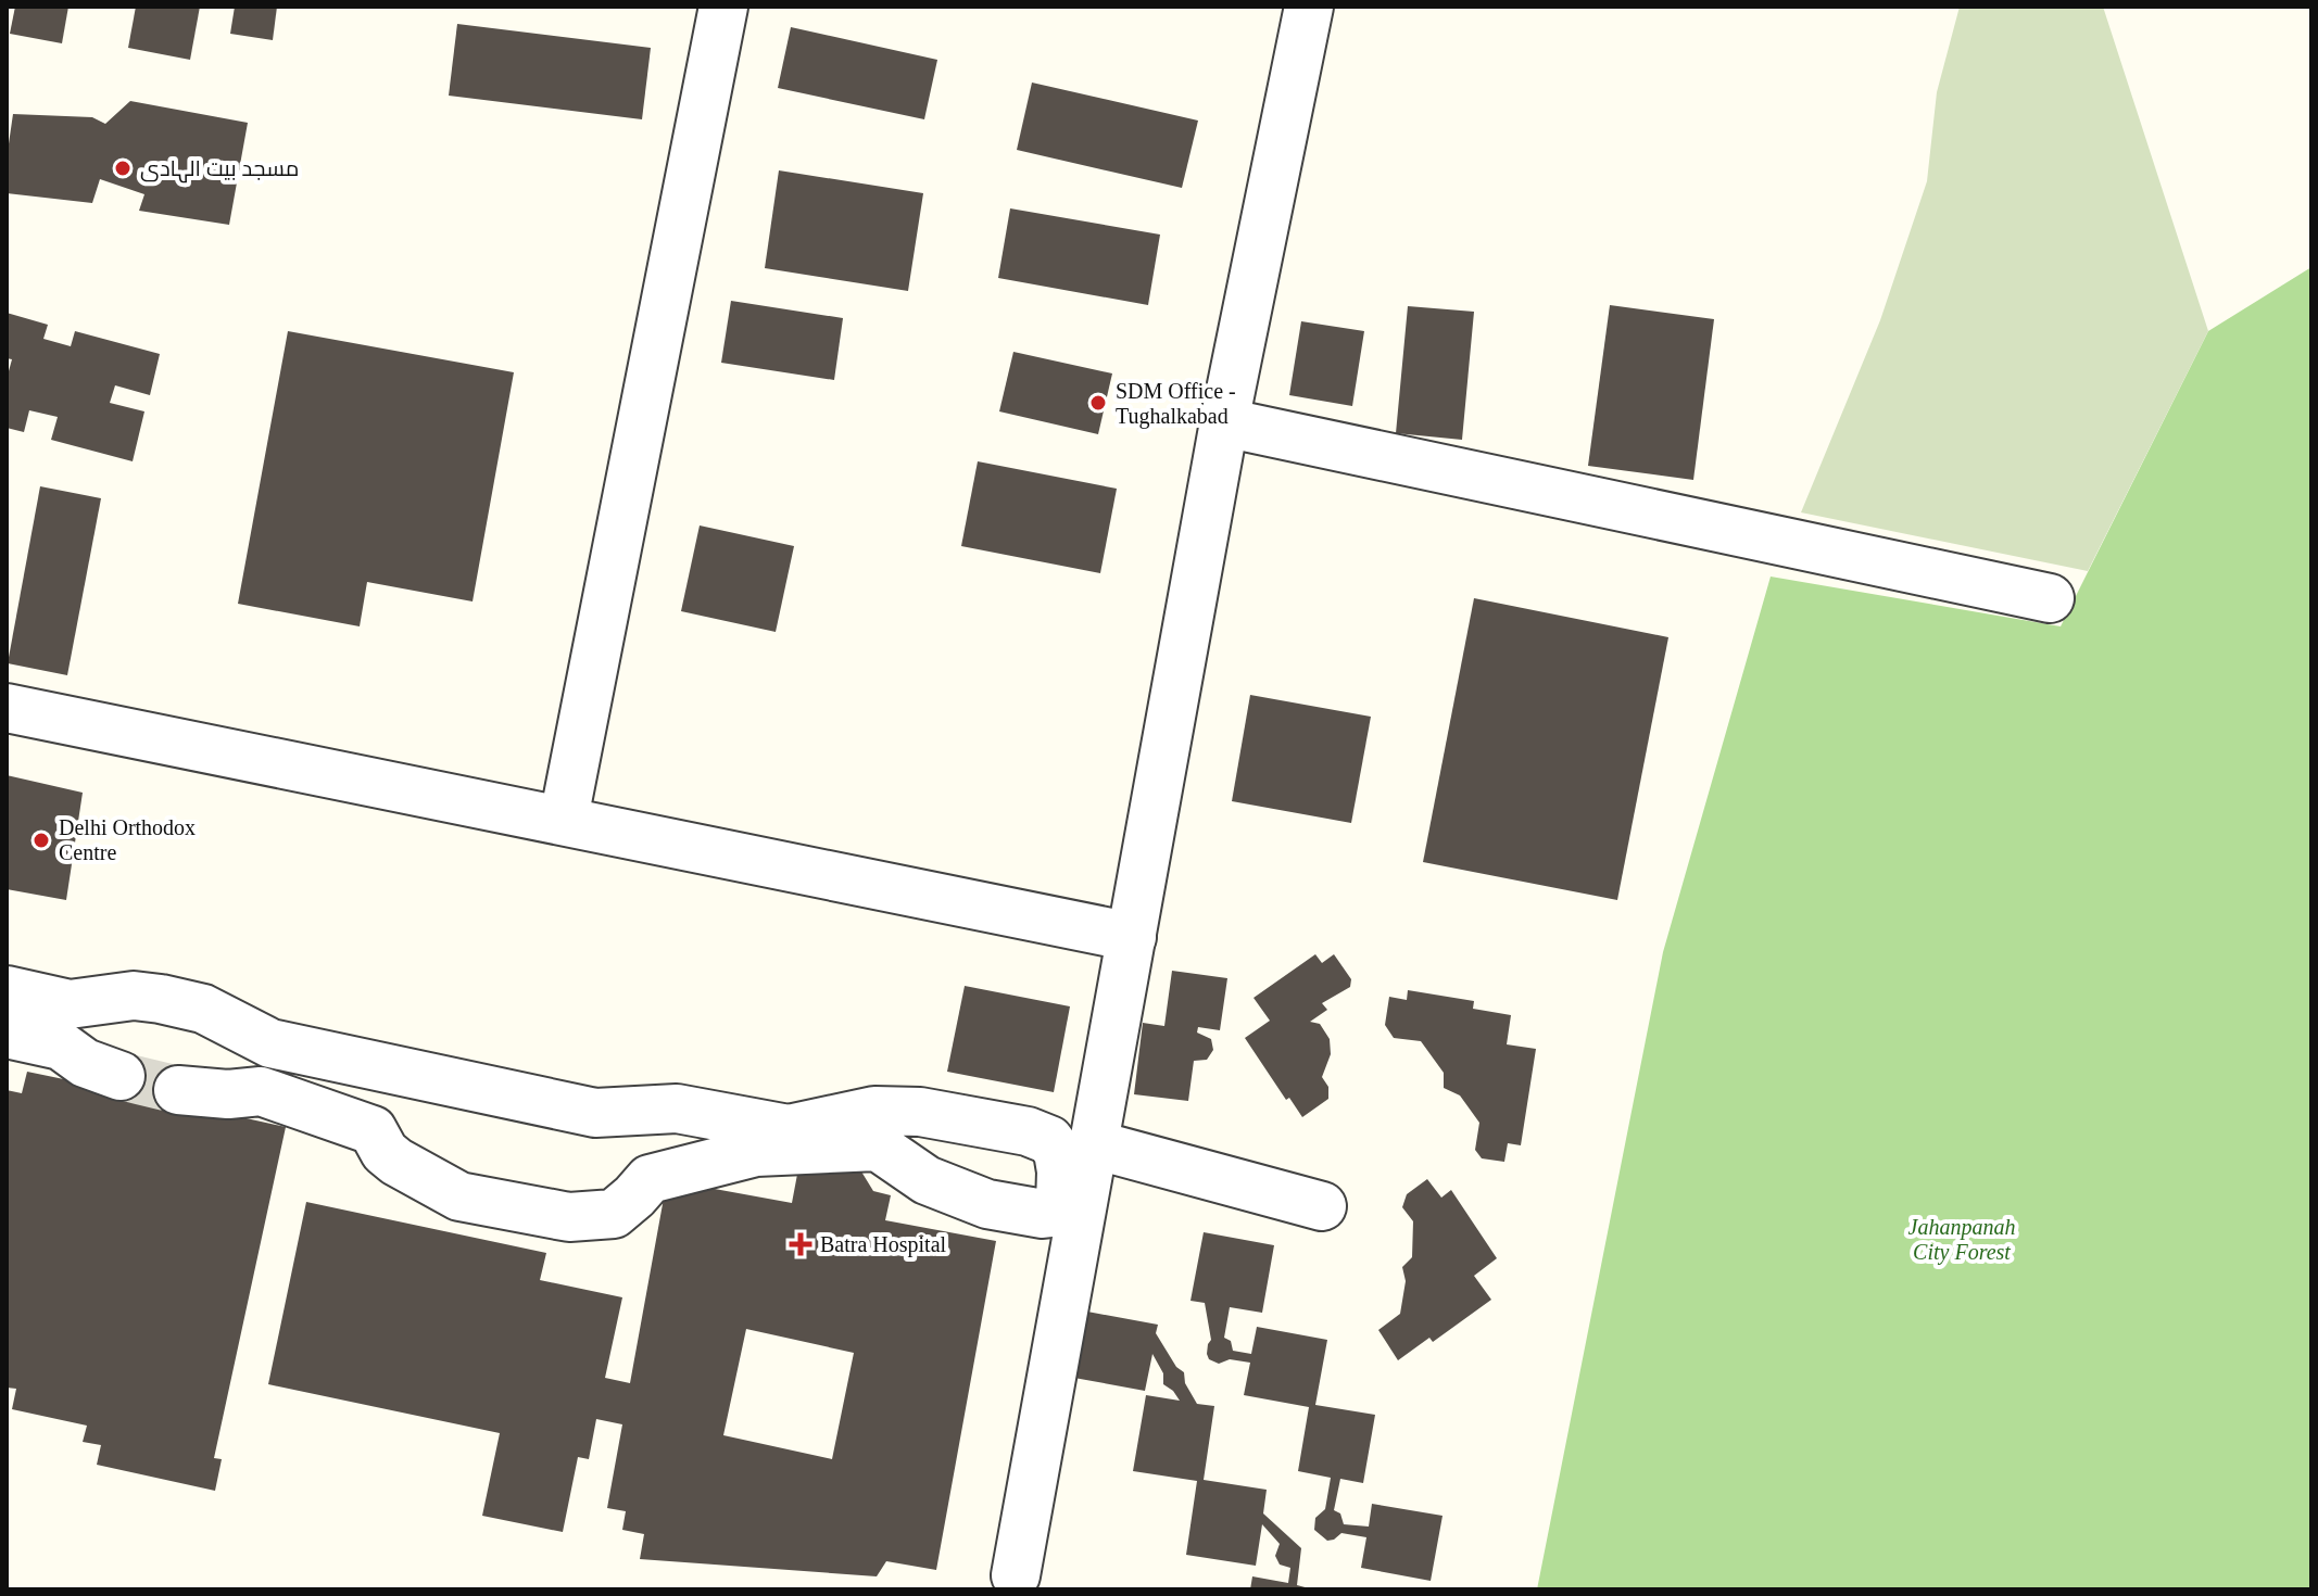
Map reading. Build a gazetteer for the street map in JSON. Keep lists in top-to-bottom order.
{
  "parks": ["Jahanpanah City Forest"],
  "places": {
    "other": ["مسجد بیت الہادی", "SDM Office - Tughalkabad", "Delhi Orthodox Centre"],
    "health": ["Batra Hospital"]
  }
}
